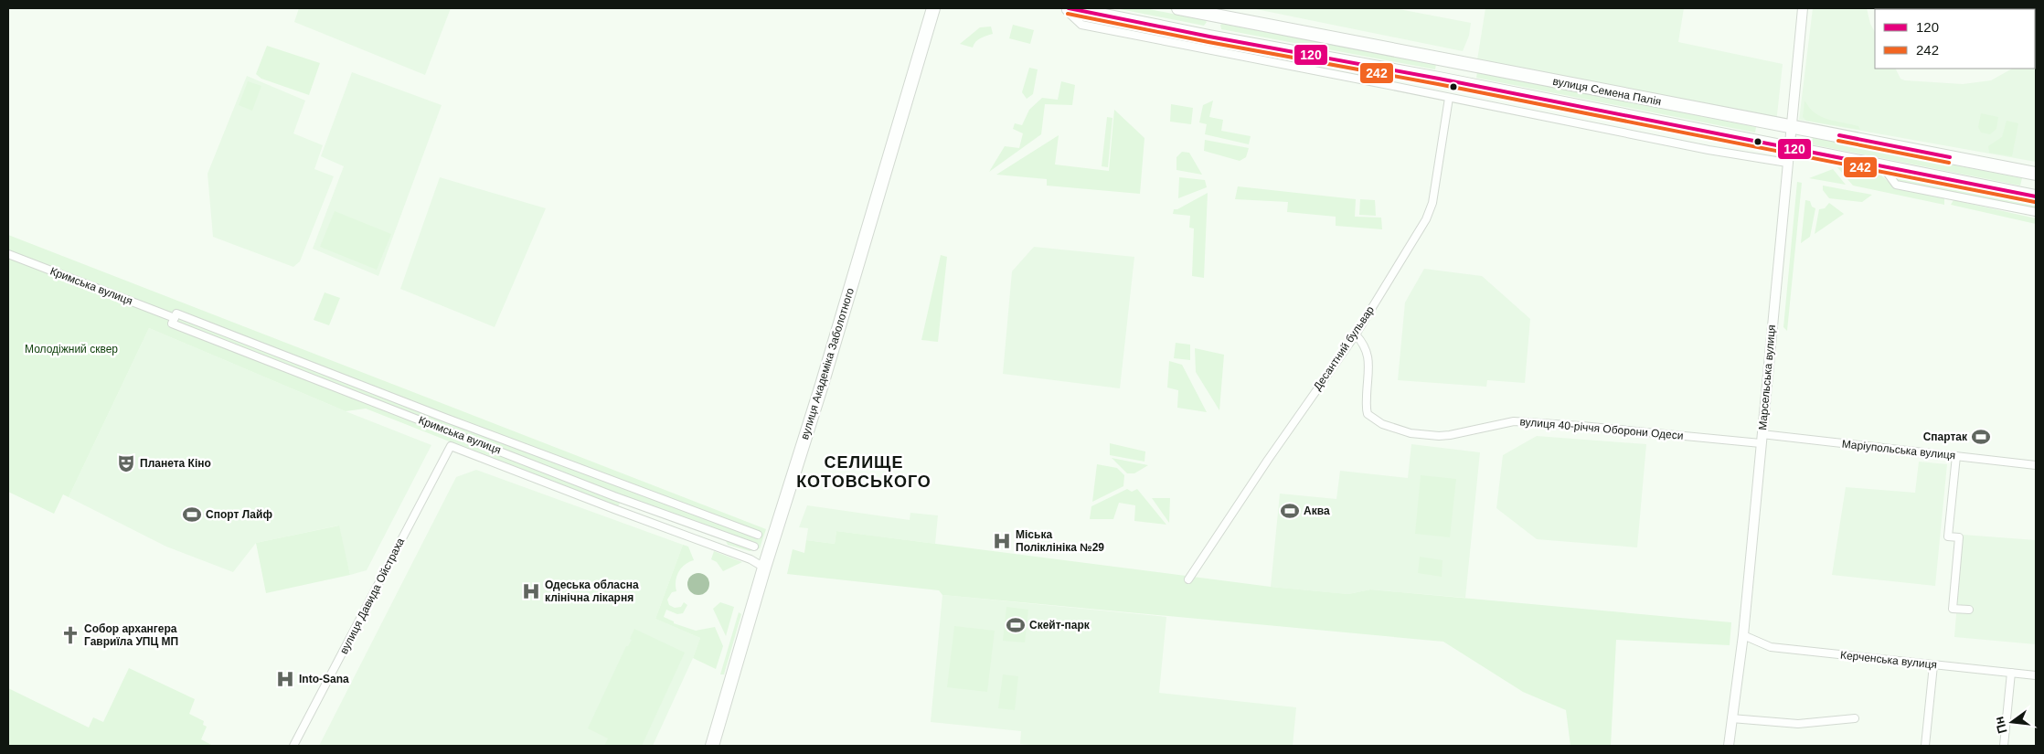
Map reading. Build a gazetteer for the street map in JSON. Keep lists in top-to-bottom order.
{
  "streets": {
    "highway": ["вулиця Семена Палія", "вулиця Академіка Заболотного"],
    "street": [
      "Кримська вулиця",
      "Десантний бульвар",
      "Марсельська вулиця",
      "вулиця 40-річчя Оборони Одеси",
      "Маріупольська вулиця",
      "вулиця Давида Ойстраха",
      "Керченська вулиця"
    ]
  },
  "crossings": [
    ["вулиця Семена Палія", "Марсельська вулиця"],
    ["Кримська вулиця", "вулиця Академіка Заболотного"],
    ["Кримська вулиця", "вулиця Давида Ойстраха"],
    ["Десантний бульвар", "вулиця 40-річчя Оборони Одеси"],
    ["Марсельська вулиця", "вулиця 40-річчя Оборони Одеси"],
    ["Марсельська вулиця", "Маріупольська вулиця"],
    ["Марсельська вулиця", "Керченська вулиця"],
    ["вулиця 40-річчя Оборони Одеси", "Маріупольська вулиця"]
  ],
  "districts": ["СЕЛИЩЕ КОТОВСЬКОГО"],
  "parks": ["Молодіжний сквер"],
  "places": {
    "sports": [
      "Спартак",
      "Аква",
      "Спорт Лайф",
      "Скейт-парк"
    ],
    "theatre": ["Планета Кіно"],
    "hospital": ["Міська Поліклініка №29", "Одеська обласна клінічна лікарня", "Into-Sana"],
    "church": ["Собор архангера Гавриїла УПЦ МП"]
  },
  "lines": ["transit line 120", "transit line 242"],
  "legend": ["120", "242"],
  "north": "left"
}
